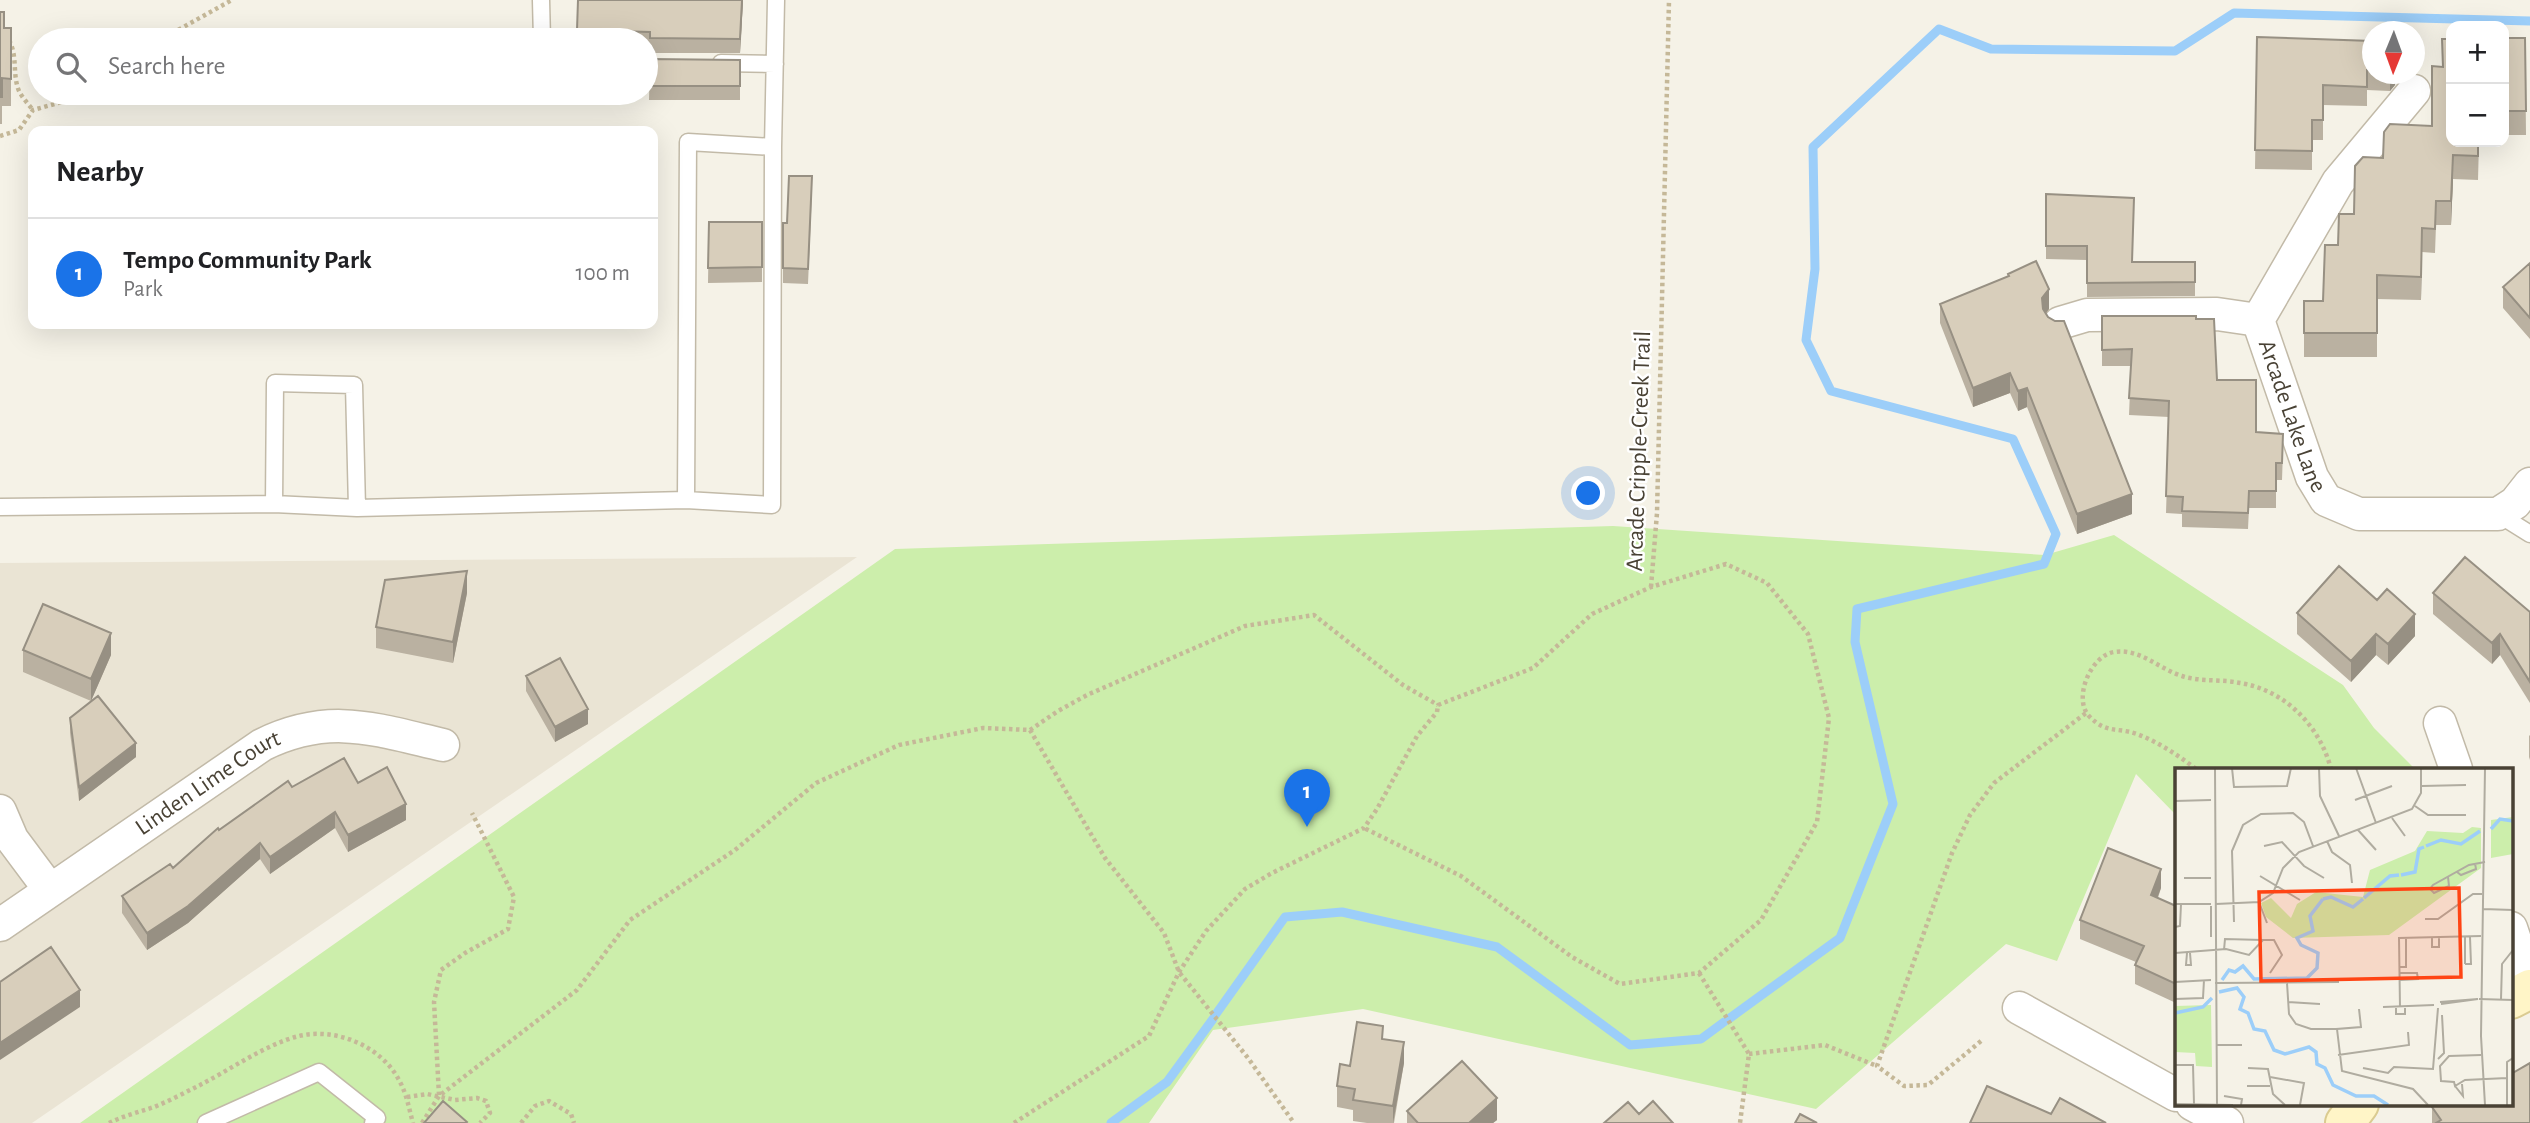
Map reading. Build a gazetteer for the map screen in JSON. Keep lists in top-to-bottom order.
{
  "streets": {
    "street": ["Arcade Lake Lane", "Linden Lime Court"],
    "path": ["Arcade Cripple-Creek Trail"]
  },
  "north": "bottom",
  "page": {
    "map_buttons": ["+", "−"],
    "search": "Search here",
    "heading": "Nearby",
    "list": [
      {
        "mark": "1",
        "name": "Tempo Community Park",
        "note": "Park",
        "value": "100 m"
      }
    ],
    "pins": "1"
  }
}
